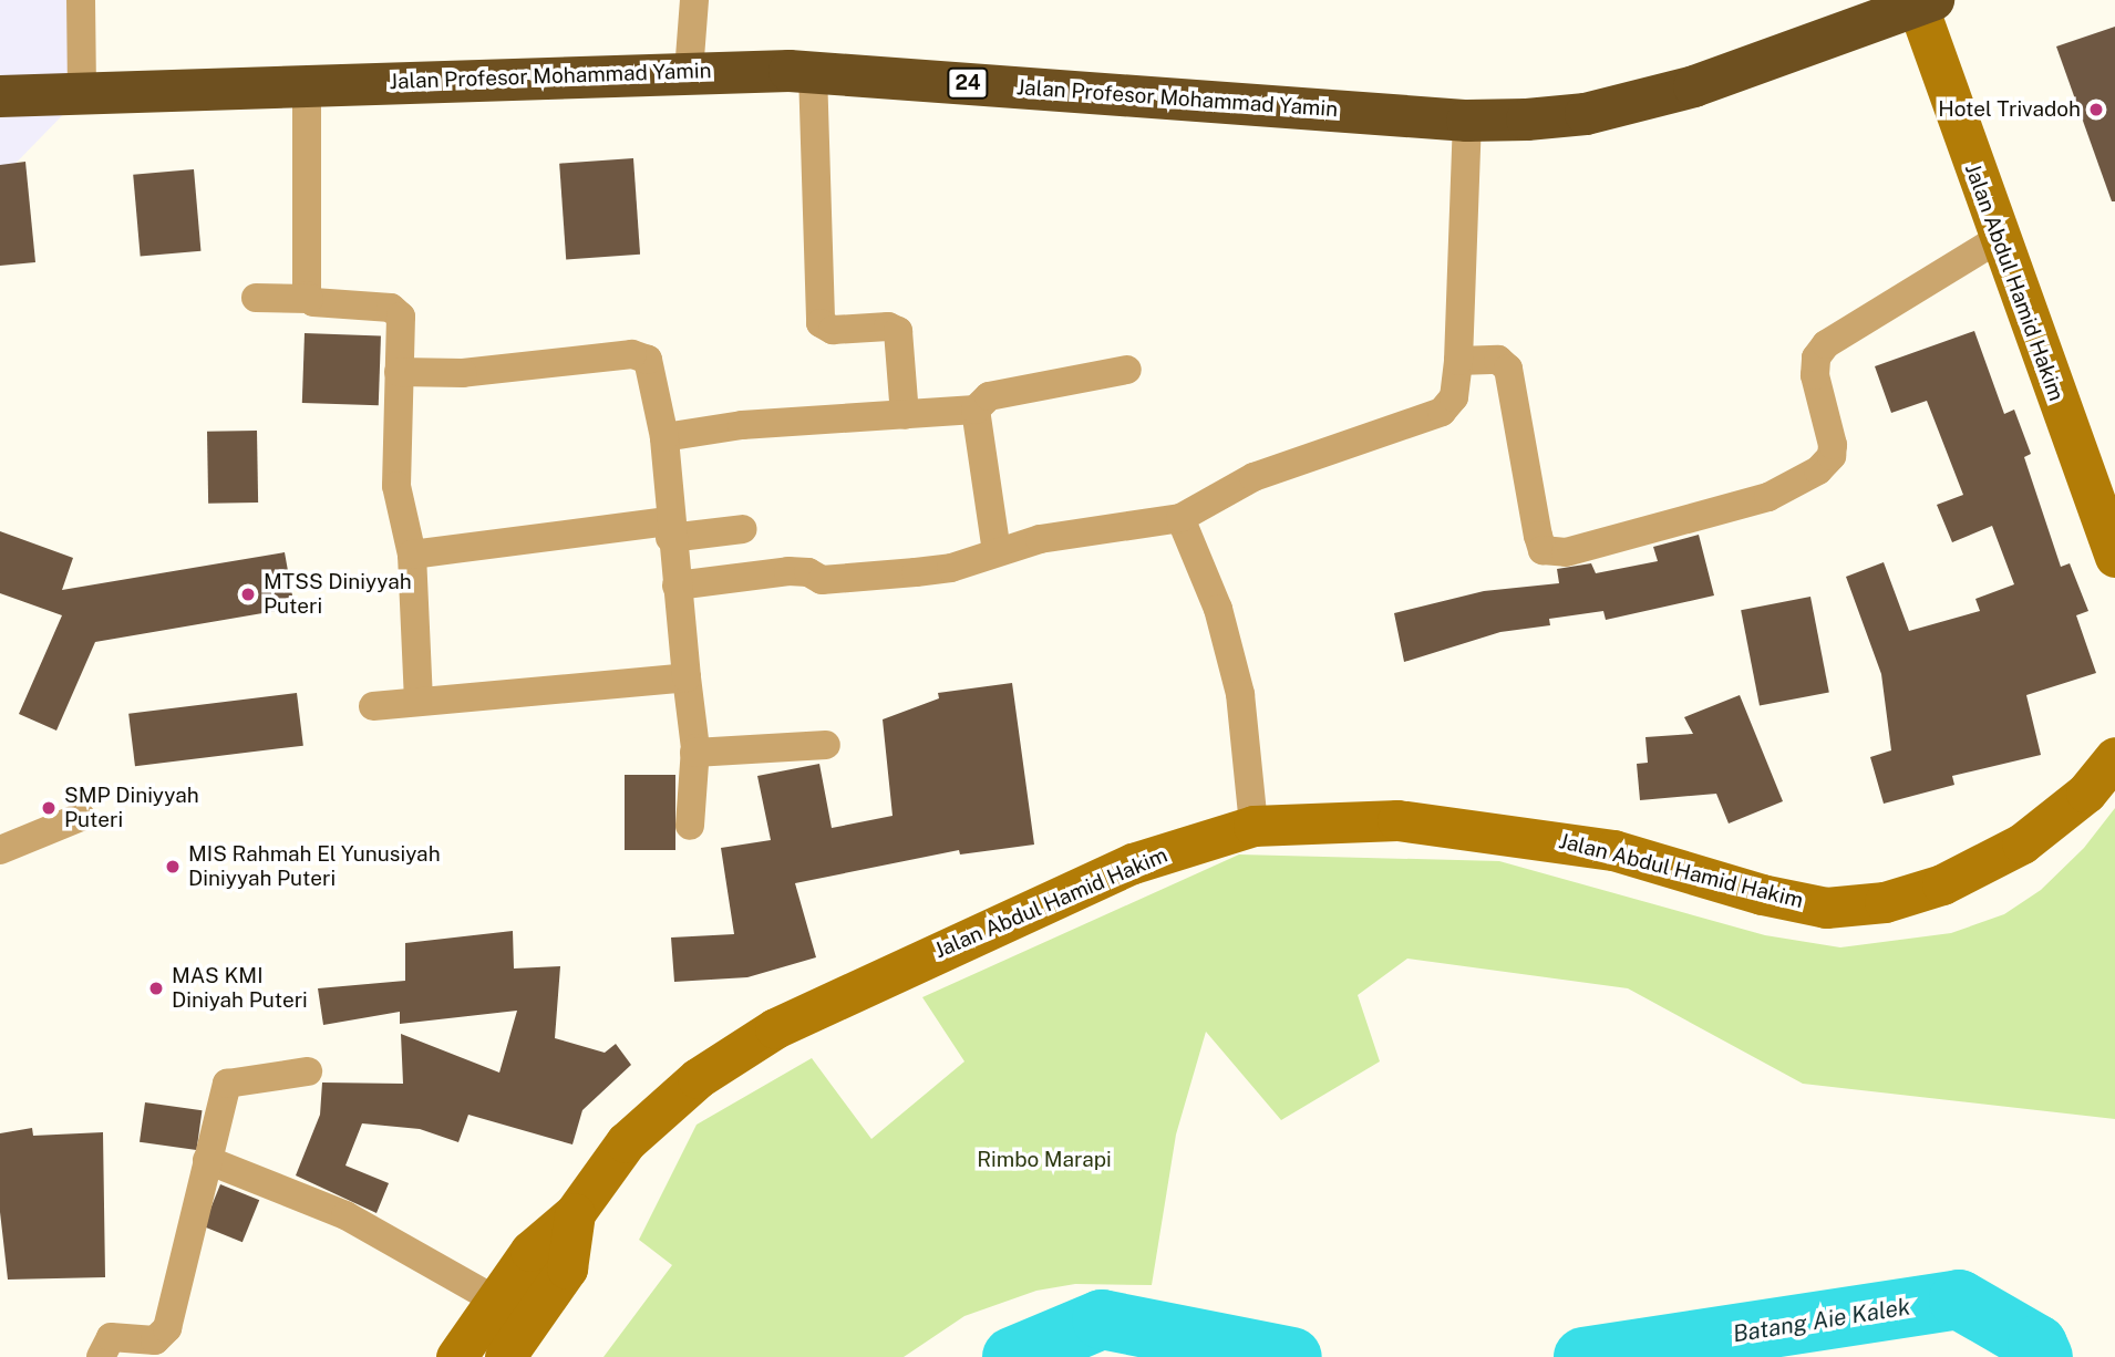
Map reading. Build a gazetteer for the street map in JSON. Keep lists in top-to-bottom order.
{
  "streets": {
    "highway": ["Jalan Profesor Mohammad Yamin", "24"],
    "main road": ["Jalan Abdul Hamid Hakim"]
  },
  "crossings": [
    ["Jalan Profesor Mohammad Yamin", "Jalan Abdul Hamid Hakim"]
  ],
  "water": ["Batang Aie Kalek"],
  "parks": ["Rimbo Marapi"],
  "places": [
    "Hotel Trivadoh",
    "MTSS Diniyyah Puteri",
    "SMP Diniyyah Puteri",
    "MIS Rahmah El Yunusiyah Diniyyah Puteri",
    "MAS KMI Diniyah Puteri"
  ]
}
